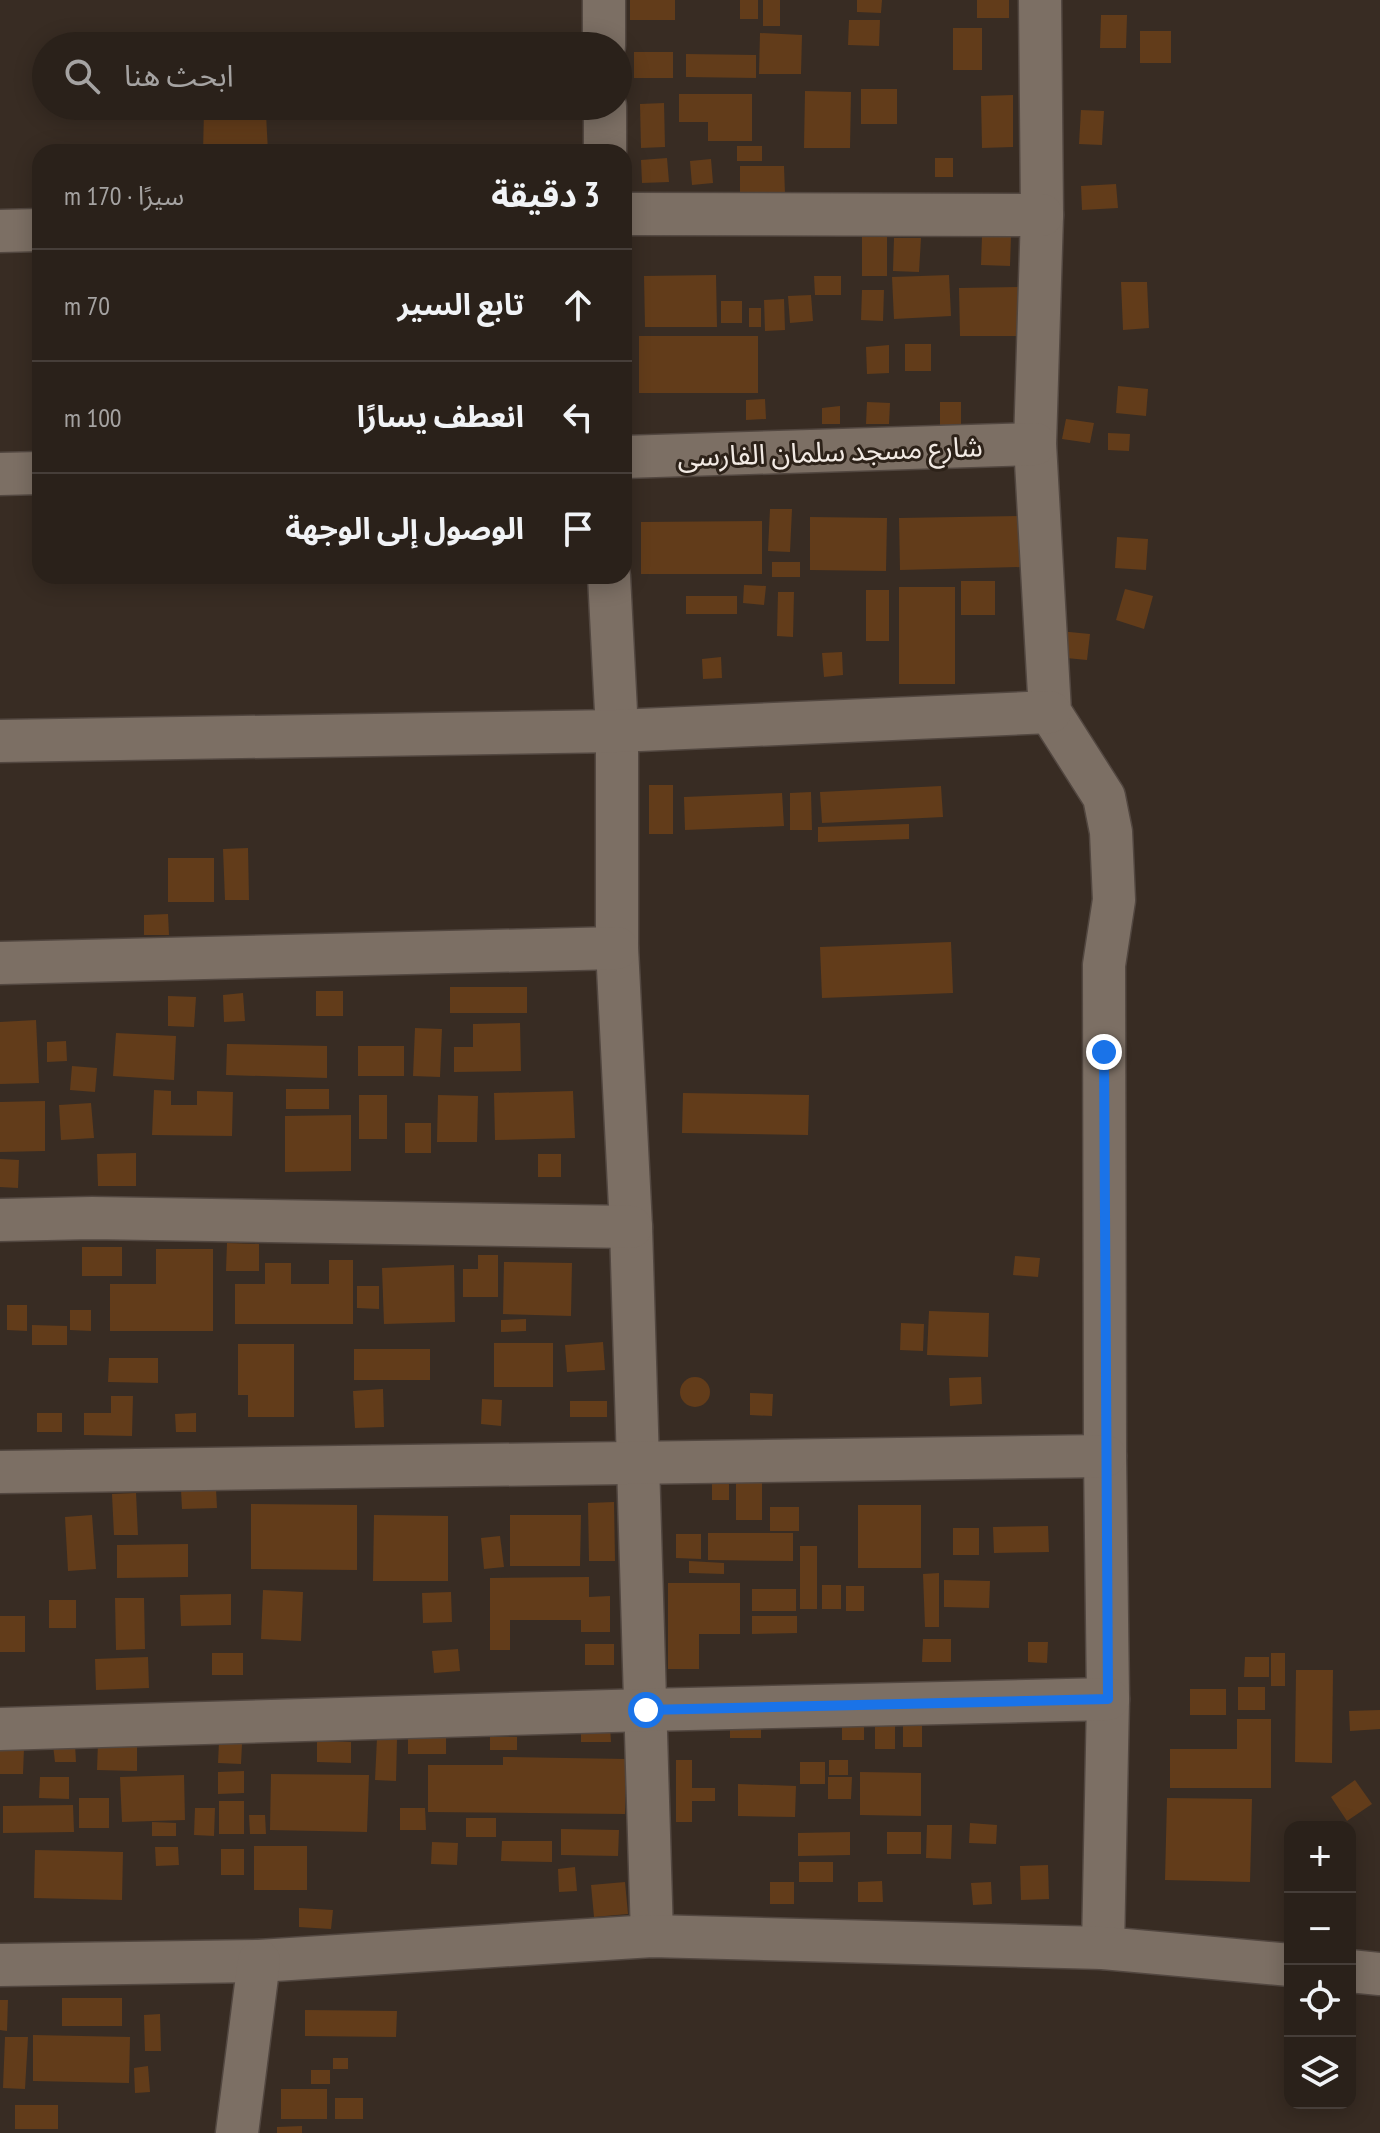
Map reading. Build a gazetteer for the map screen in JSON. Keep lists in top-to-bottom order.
{
  "streets": {
    "street": ["شارع مسجد سلمان الفارسى"]
  },
  "page": {
    "search": "ابحث هنا",
    "heading": ["3 دقيقة", "سيرًا · 170 m"],
    "list": [
      ["تابع السير", "70 m"],
      ["انعطف يسارًا", "100 m"],
      "الوصول إلى الوجهة"
    ],
    "map_buttons": ["+", "−"]
  }
}
